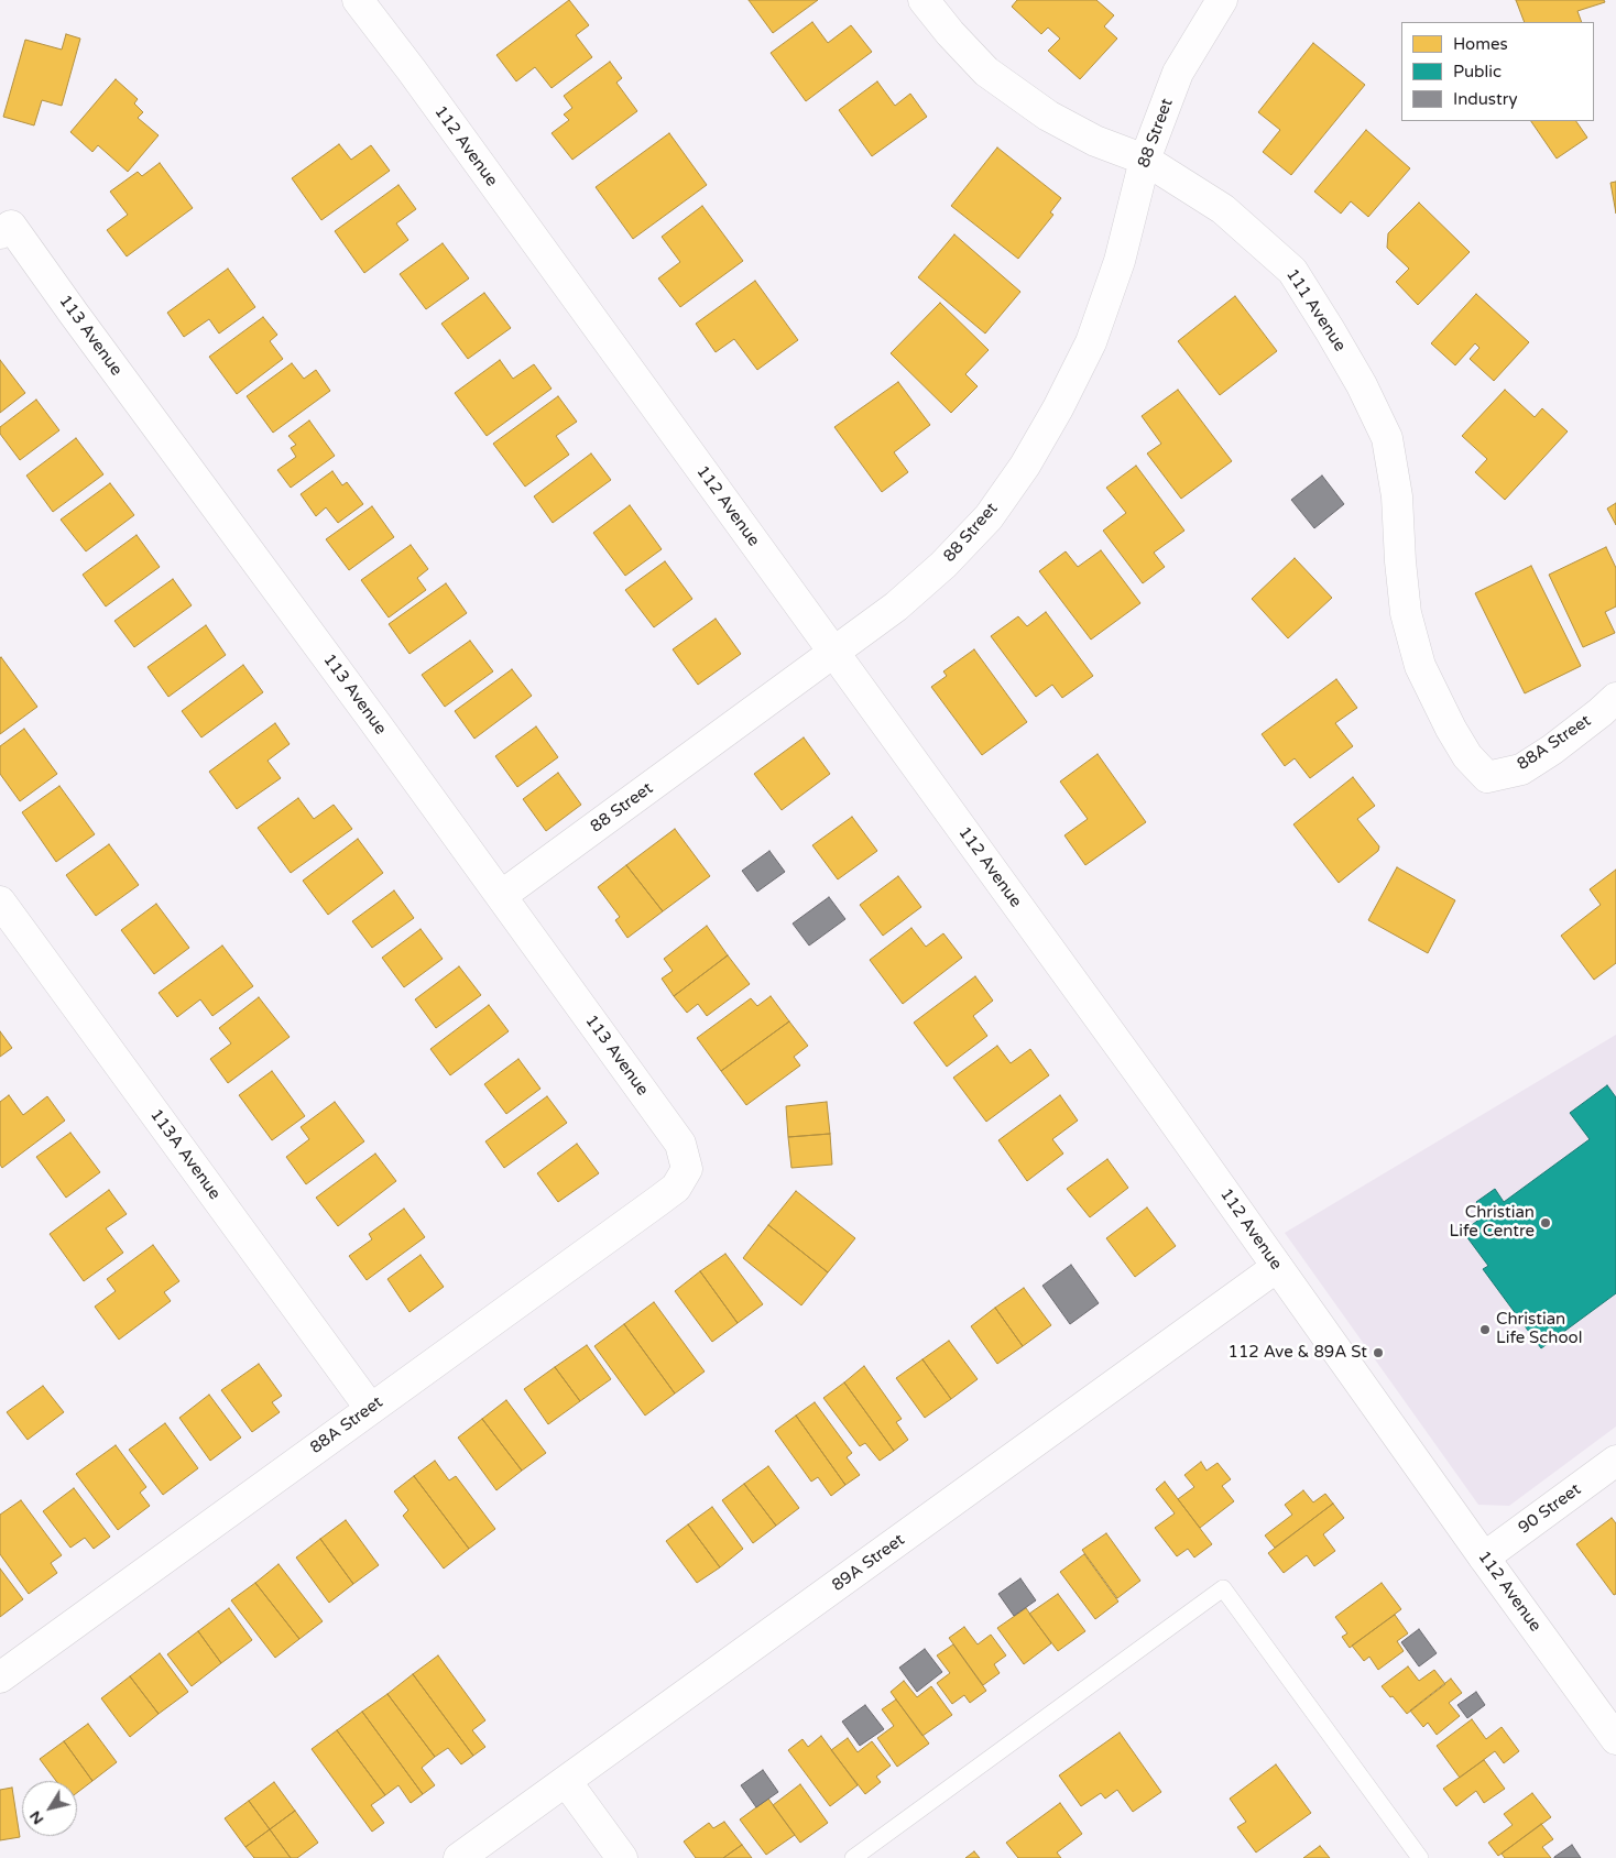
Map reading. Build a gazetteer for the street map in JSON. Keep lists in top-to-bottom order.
{
  "streets": {
    "street": [
      "88 Street",
      "112 Avenue",
      "111 Avenue",
      "113 Avenue",
      "88A Street",
      "113A Avenue",
      "90 Street",
      "89A Street"
    ]
  },
  "crossings": [
    ["88 Street", "112 Avenue"],
    ["88 Street", "111 Avenue"],
    ["88 Street", "113 Avenue"],
    ["112 Avenue", "90 Street"],
    ["112 Avenue", "89A Street"],
    ["111 Avenue", "88A Street"],
    ["113 Avenue", "88A Street"],
    ["88A Street", "113A Avenue"]
  ],
  "places": ["Christian Life Centre", "Christian Life School", "112 Ave & 89A St"],
  "legend": ["Homes", "Public", "Industry"],
  "north": "bottom left"
}
